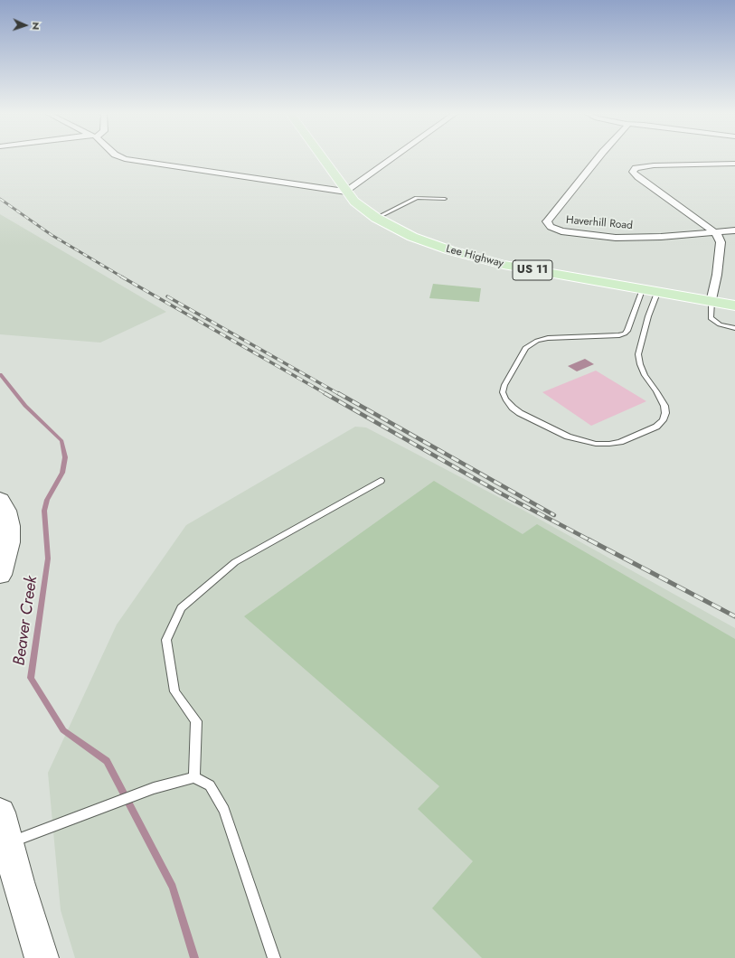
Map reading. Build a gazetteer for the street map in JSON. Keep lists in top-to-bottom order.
{
  "streets": {
    "main road": ["Lee Highway", "US 11"],
    "street": ["Haverhill Road"]
  },
  "water": ["Beaver Creek"],
  "north": "right"
}
